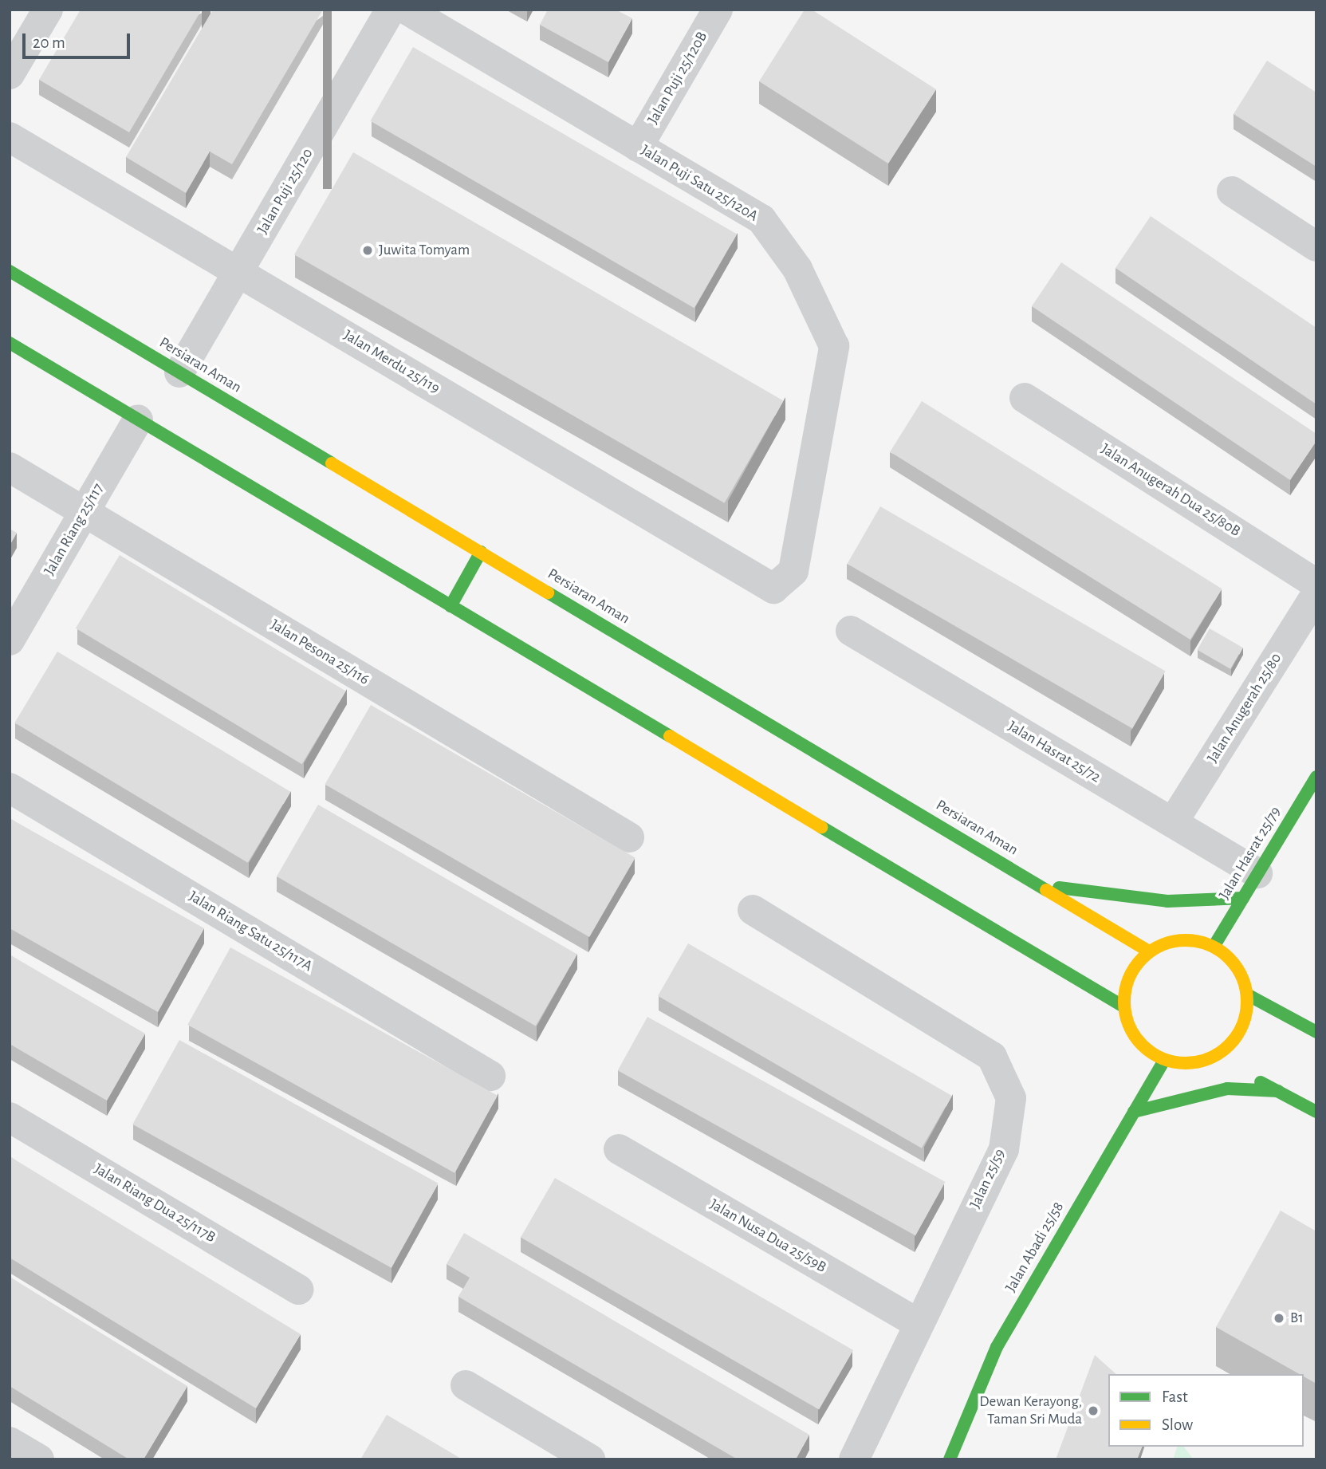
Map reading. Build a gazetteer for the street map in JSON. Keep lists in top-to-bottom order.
{
  "streets": {
    "street": [
      "Jalan Puji 25/120B",
      "Jalan Puji Satu 25/120A",
      "Jalan Puji 25/120",
      "Jalan Merdu 25/119",
      "Persiaran Aman",
      "Jalan Anugerah Dua 25/80B",
      "Jalan Riang 25/117",
      "Jalan Pesona 25/116",
      "Jalan Anugerah 25/80",
      "Jalan Hasrat 25/72",
      "Jalan Hasrat 25/79",
      "Jalan Riang Satu 25/117A",
      "Jalan 25/59",
      "Jalan Riang Dua 25/117B",
      "Jalan Nusa Dua 25/59B",
      "Jalan Abadi 25/58"
    ]
  },
  "crossings": [
    ["Jalan Puji 25/120B", "Jalan Puji Satu 25/120A"],
    ["Jalan Puji Satu 25/120A", "Jalan Merdu 25/119"],
    ["Jalan Puji 25/120", "Jalan Merdu 25/119"],
    ["Jalan Puji 25/120", "Persiaran Aman"],
    ["Persiaran Aman", "Jalan Hasrat 25/79"],
    ["Persiaran Aman", "Jalan Abadi 25/58"],
    ["Jalan Riang 25/117", "Jalan Pesona 25/116"],
    ["Jalan Anugerah 25/80", "Jalan Hasrat 25/72"],
    ["Jalan Hasrat 25/72", "Jalan Hasrat 25/79"],
    ["Jalan Hasrat 25/79", "Jalan Abadi 25/58"],
    ["Jalan 25/59", "Jalan Nusa Dua 25/59B"]
  ],
  "places": ["Juwita Tomyam", "B1", "Dewan Kerayong, Taman Sri Muda"],
  "legend": ["Fast", "Slow"],
  "scale_bar": "20 m"
}
